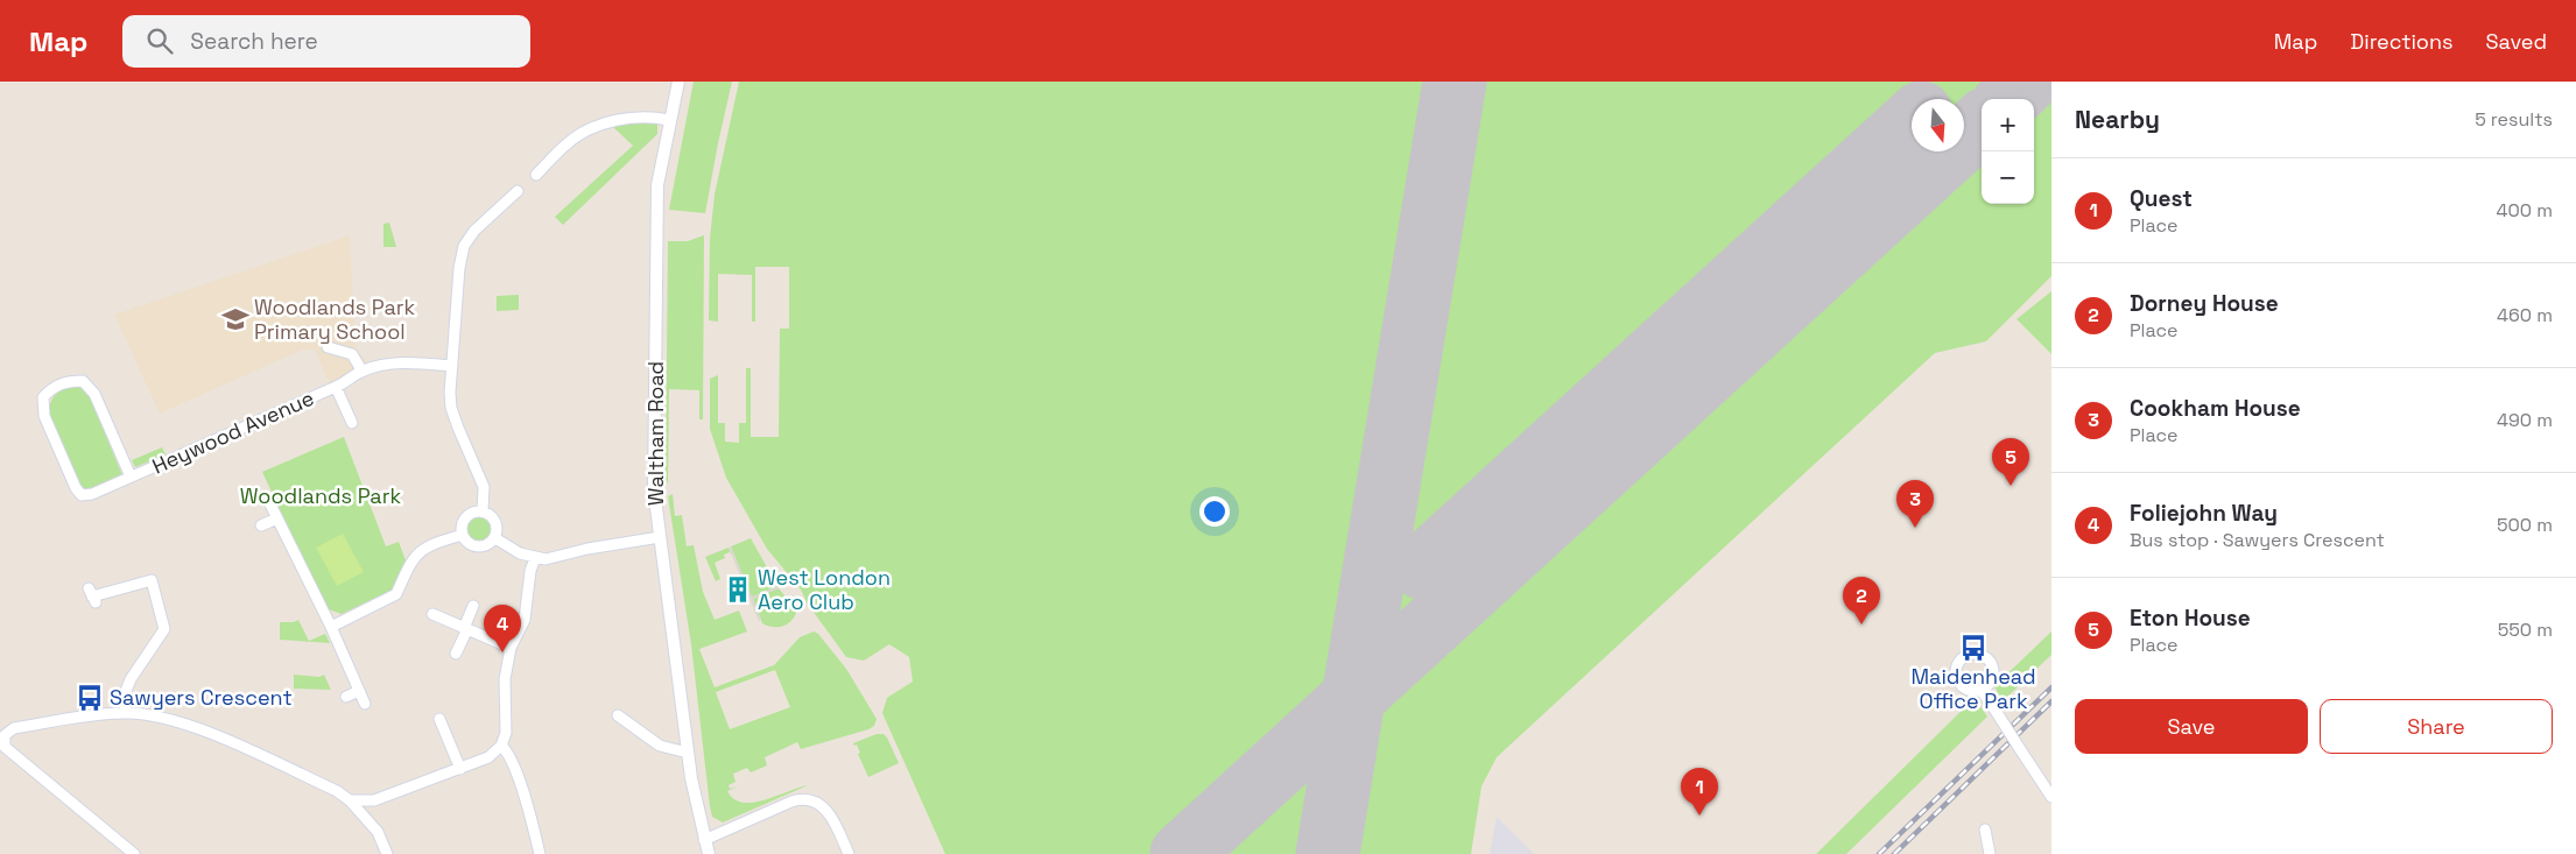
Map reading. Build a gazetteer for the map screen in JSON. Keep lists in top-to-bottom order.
{
  "streets": {
    "street": ["Heywood Avenue", "Waltham Road"]
  },
  "parks": ["Woodlands Park"],
  "places": {
    "school or university": ["Woodlands Park Primary School"],
    "building": ["West London Aero Club"],
    "bus stop": ["Maidenhead Office Park", "Sawyers Crescent"]
  },
  "north": "bottom",
  "page": {
    "header": "Map",
    "search": "Search here",
    "nav": ["Map", "Directions", "Saved"],
    "heading": ["Nearby", "5 results"],
    "map_buttons": ["+", "−"],
    "list": [
      {
        "mark": "1",
        "name": "Quest",
        "note": "Place",
        "value": "400 m"
      },
      {
        "mark": "2",
        "name": "Dorney House",
        "note": "Place",
        "value": "460 m"
      },
      {
        "mark": "3",
        "name": "Cookham House",
        "note": "Place",
        "value": "490 m"
      },
      {
        "mark": "4",
        "name": "Foliejohn Way",
        "note": "Bus stop · Sawyers Crescent",
        "value": "500 m"
      },
      {
        "mark": "5",
        "name": "Eton House",
        "note": "Place",
        "value": "550 m"
      }
    ],
    "pins": [
      "5",
      "3",
      "2",
      "4",
      "1"
    ],
    "buttons": ["Save", "Share"]
  }
}
